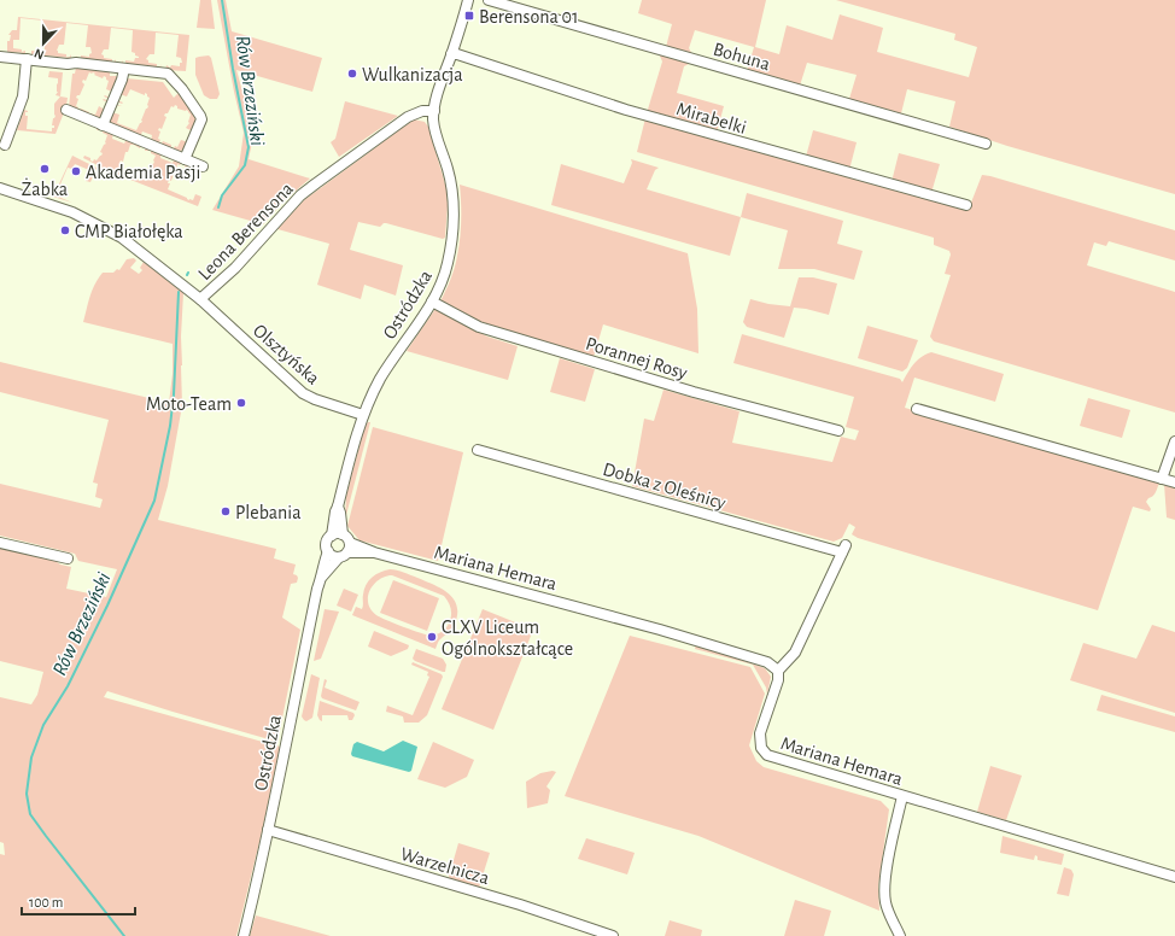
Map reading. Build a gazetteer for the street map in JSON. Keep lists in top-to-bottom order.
{
  "streets": {
    "street": [
      "Bohuna",
      "Mirabelki",
      "Leona Berensona",
      "Ostródzka",
      "Olsztyńska",
      "Porannej Rosy",
      "Dobka z Oleśnicy",
      "Mariana Hemara",
      "Warzelnicza"
    ]
  },
  "crossings": [
    ["Mirabelki", "Ostródzka"],
    ["Leona Berensona", "Ostródzka"],
    ["Leona Berensona", "Olsztyńska"],
    ["Ostródzka", "Olsztyńska"],
    ["Ostródzka", "Porannej Rosy"],
    ["Ostródzka", "Mariana Hemara"],
    ["Ostródzka", "Warzelnicza"],
    ["Dobka z Oleśnicy", "Mariana Hemara"]
  ],
  "water": ["Rów Brzeziński"],
  "places": {
    "transit": ["Berensona 01"],
    "other": [
      "Wulkanizacja",
      "Żabka",
      "Akademia Pasji",
      "CMP Białołęka",
      "Moto-Team",
      "Plebania",
      "CLXV Liceum Ogólnokształcące"
    ]
  },
  "scale_bar": "100 m",
  "north": "bottom"
}
